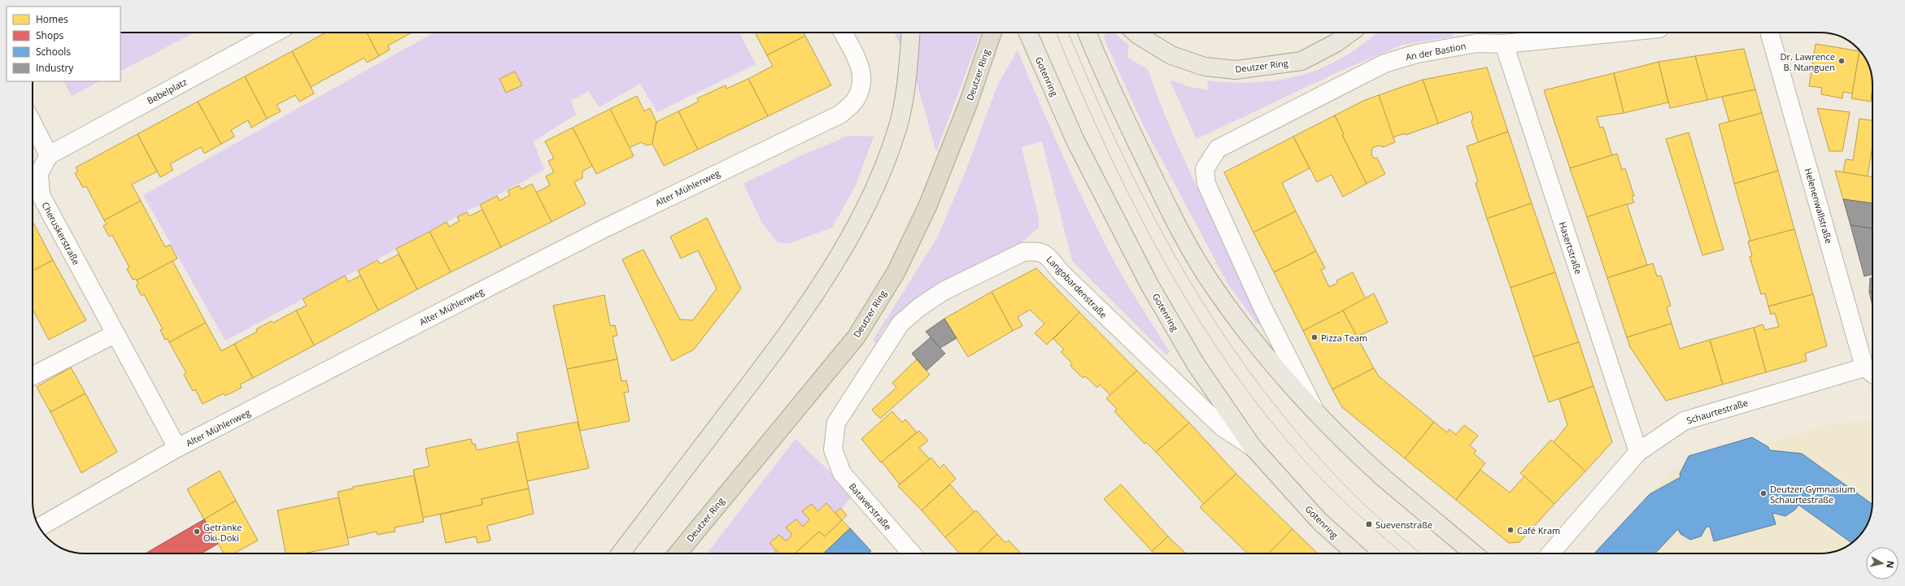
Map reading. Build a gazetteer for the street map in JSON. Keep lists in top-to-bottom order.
{
  "streets": {
    "highway": ["Deutzer Ring"],
    "main road": ["Gotenring"],
    "street": [
      "An der Bastion",
      "Bebelplatz",
      "Alter Mühlenweg",
      "Helenenwallstraße",
      "Cheruskerstraße",
      "Hasertstraße",
      "Langobardenstraße",
      "Schaurtestraße",
      "Bataverstraße"
    ]
  },
  "crossings": [
    ["An der Bastion", "Hasertstraße"],
    ["Gotenring", "Langobardenstraße"],
    ["Bebelplatz", "Cheruskerstraße"],
    ["Alter Mühlenweg", "Cheruskerstraße"],
    ["Helenenwallstraße", "Schaurtestraße"],
    ["Hasertstraße", "Schaurtestraße"],
    ["Langobardenstraße", "Bataverstraße"]
  ],
  "places": {
    "other": [
      "Dr. Lawrence B. Ntanguen",
      "Pizza Team",
      "Deutzer Gymnasium Schaurtestraße",
      "Café Kram",
      "Getränke Oki-Doki"
    ],
    "transit": ["Suevenstraße"]
  },
  "legend": [
    "Homes",
    "Shops",
    "Schools",
    "Industry"
  ],
  "north": "right"
}
